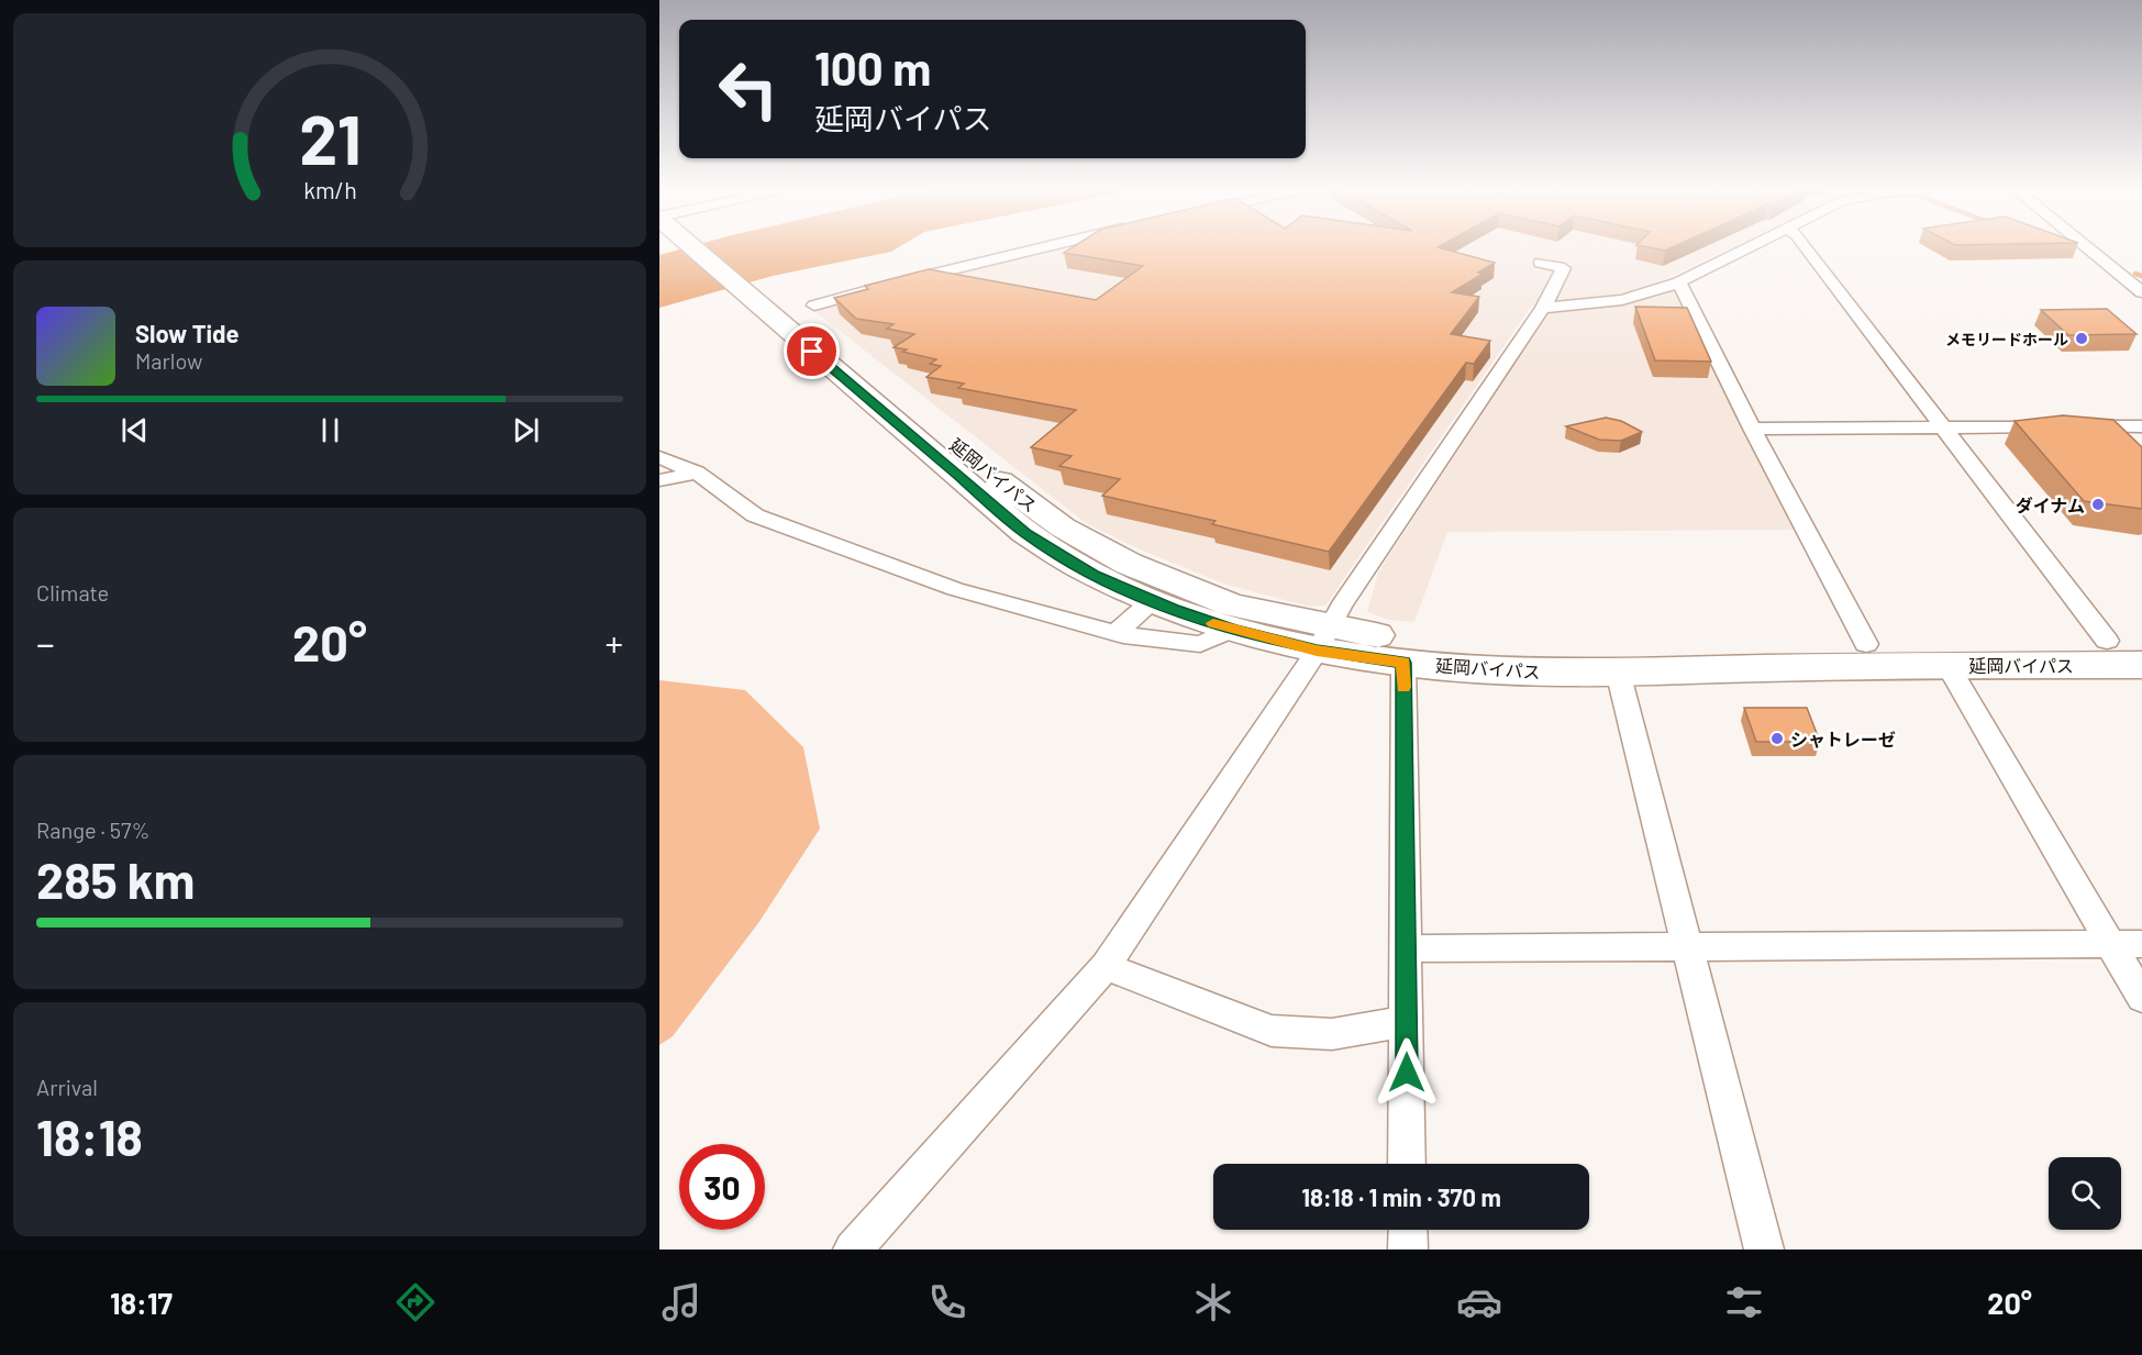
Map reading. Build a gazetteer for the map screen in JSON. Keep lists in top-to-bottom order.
{
  "streets": {
    "highway": ["延岡バイパス"]
  },
  "places": ["メモリードホール", "ダイナム", "シャトレーゼ"],
  "page": {
    "turn": ["100 m", "延岡バイパス"],
    "song": ["Slow Tide", "Marlow"],
    "tile": [
      "Climate",
      ["Range · 57%", "285 km"],
      ["Arrival", "18:18"]
    ],
    "heat": ["−", "20°", "+"],
    "limit": "30",
    "trip": "18:18 · 1 min · 370 m",
    "tabs": ["18:17", "20°"],
    "gauge": ["21", "km/h"]
  }
}
